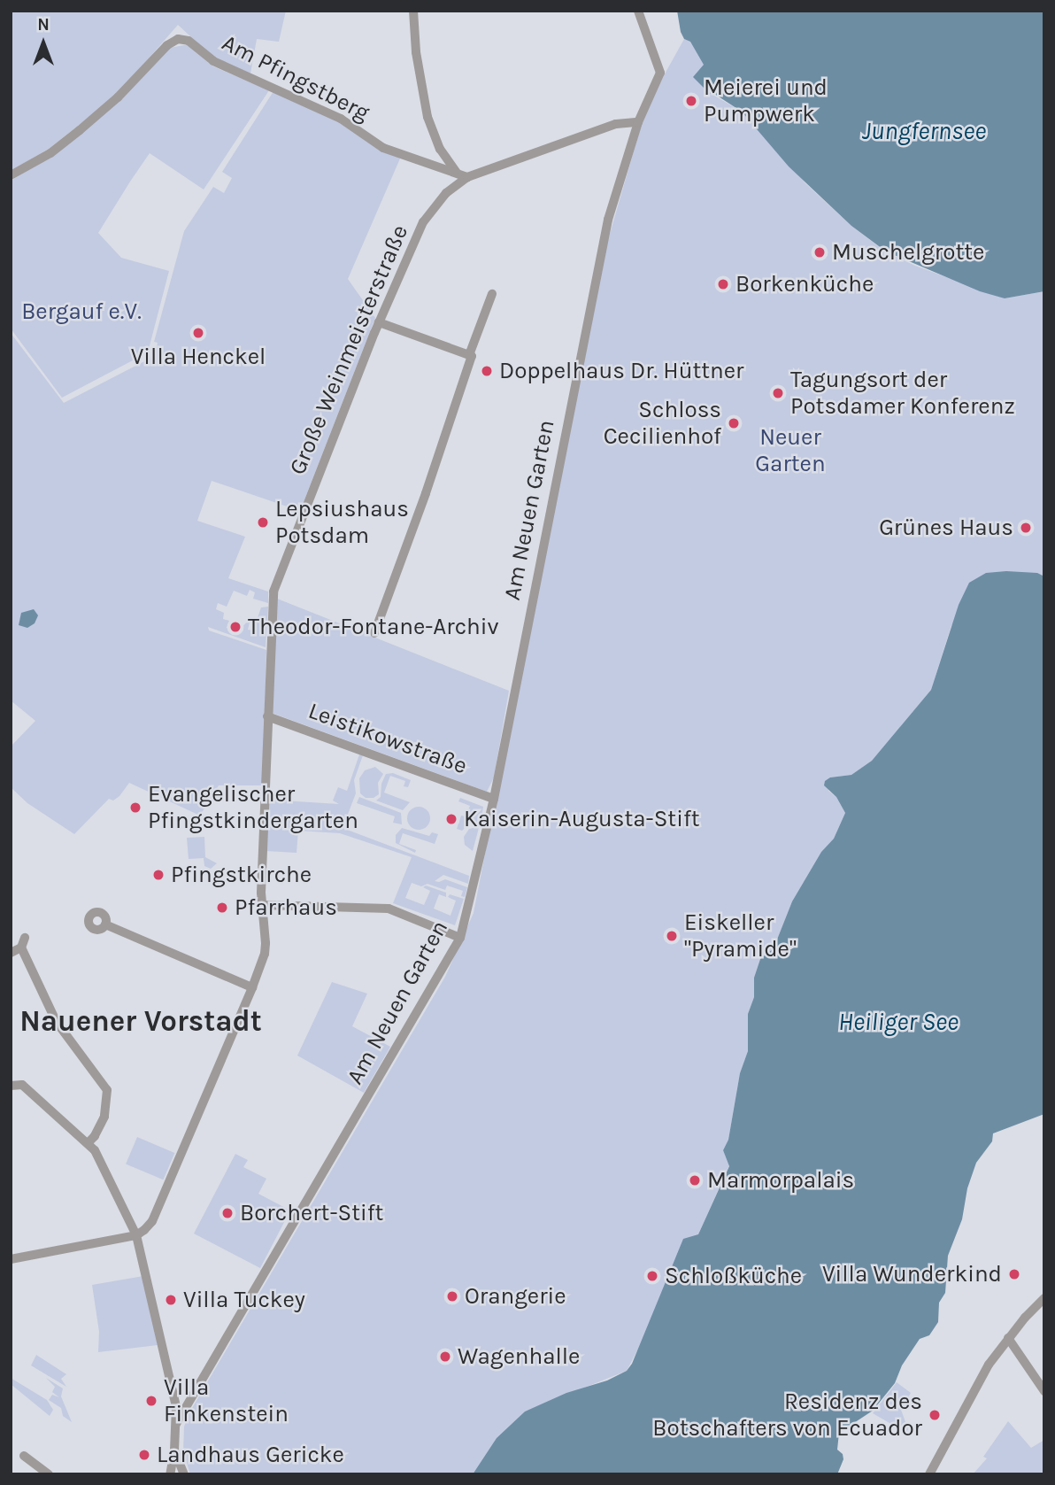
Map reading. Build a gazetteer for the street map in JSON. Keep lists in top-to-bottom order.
{
  "streets": {
    "street": [
      "Am Pfingstberg",
      "Große Weinmeisterstraße",
      "Am Neuen Garten",
      "Leistikowstraße"
    ]
  },
  "crossings": [
    ["Am Pfingstberg", "Große Weinmeisterstraße"],
    ["Große Weinmeisterstraße", "Am Neuen Garten"],
    ["Große Weinmeisterstraße", "Leistikowstraße"],
    ["Am Neuen Garten", "Leistikowstraße"]
  ],
  "districts": ["Nauener Vorstadt"],
  "water": ["Jungfernsee", "Heiliger See"],
  "parks": ["Bergauf e.V.", "Neuer Garten"],
  "places": [
    "Meierei und Pumpwerk",
    "Muschelgrotte",
    "Borkenküche",
    "Villa Henckel",
    "Doppelhaus Dr. Hüttner",
    "Tagungsort der Potsdamer Konferenz",
    "Schloss Cecilienhof",
    "Lepsiushaus Potsdam",
    "Grünes Haus",
    "Theodor-Fontane-Archiv",
    "Evangelischer Pfingstkindergarten",
    "Kaiserin-Augusta-Stift",
    "Pfingstkirche",
    "Pfarrhaus",
    "Eiskeller \"Pyramide\"",
    "Marmorpalais",
    "Borchert-Stift",
    "Villa Wunderkind",
    "Schloßküche",
    "Orangerie",
    "Villa Tuckey",
    "Wagenhalle",
    "Villa Finkenstein",
    "Residenz des Botschafters von Ecuador",
    "Landhaus Gericke"
  ],
  "north": "top"
}
